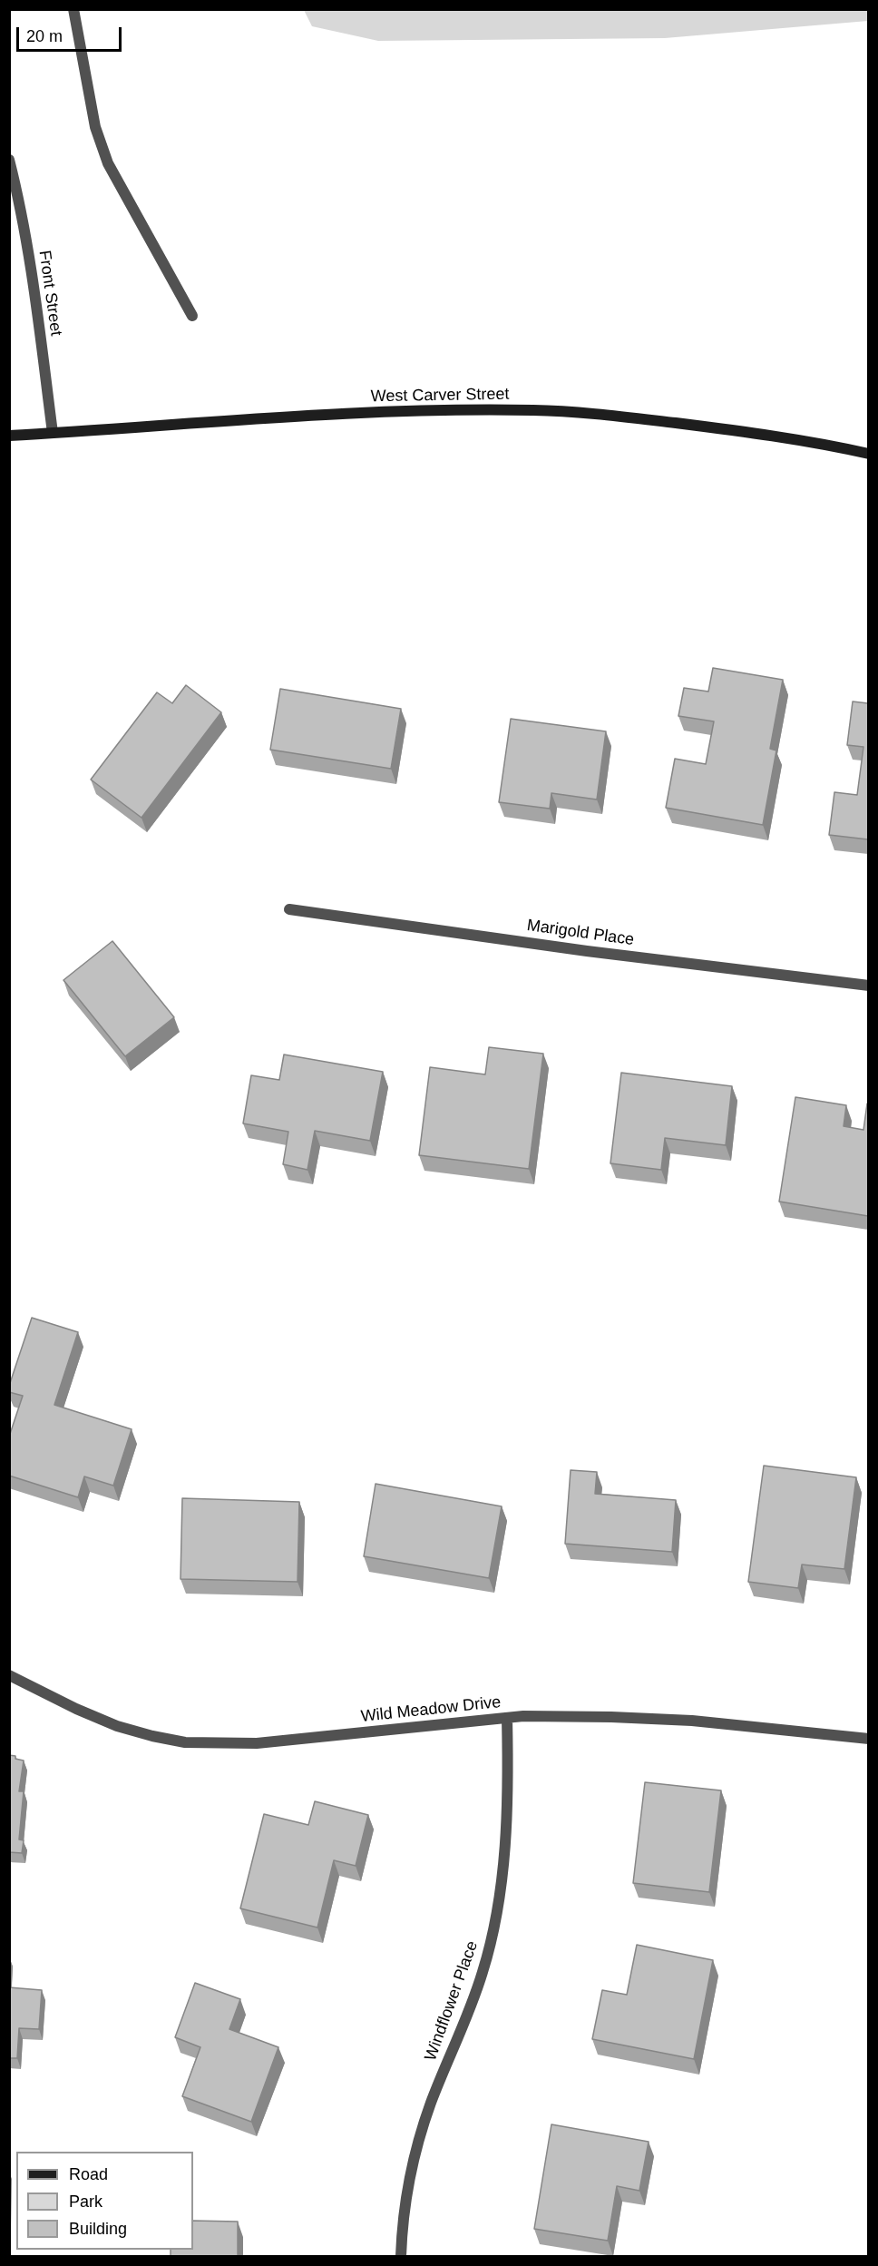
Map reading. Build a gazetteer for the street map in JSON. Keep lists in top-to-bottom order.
{
  "streets": {
    "street": [
      "Front Street",
      "West Carver Street",
      "Marigold Place",
      "Wild Meadow Drive",
      "Windflower Place"
    ]
  },
  "crossings": [
    ["Front Street", "West Carver Street"],
    ["Wild Meadow Drive", "Windflower Place"]
  ],
  "legend": ["Road", "Park", "Building"],
  "scale_bar": "20 m"
}
